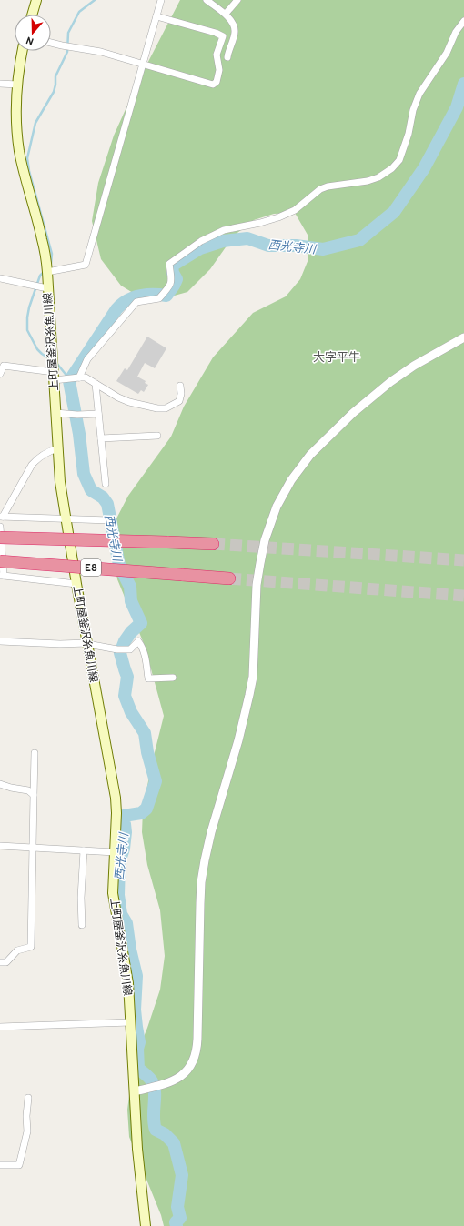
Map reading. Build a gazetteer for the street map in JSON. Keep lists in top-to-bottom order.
{
  "streets": {
    "highway": ["E8"],
    "main road": ["上町屋釜沢糸魚川線"]
  },
  "districts": ["大字平牛"],
  "water": ["西光寺川"],
  "north": "bottom"
}
